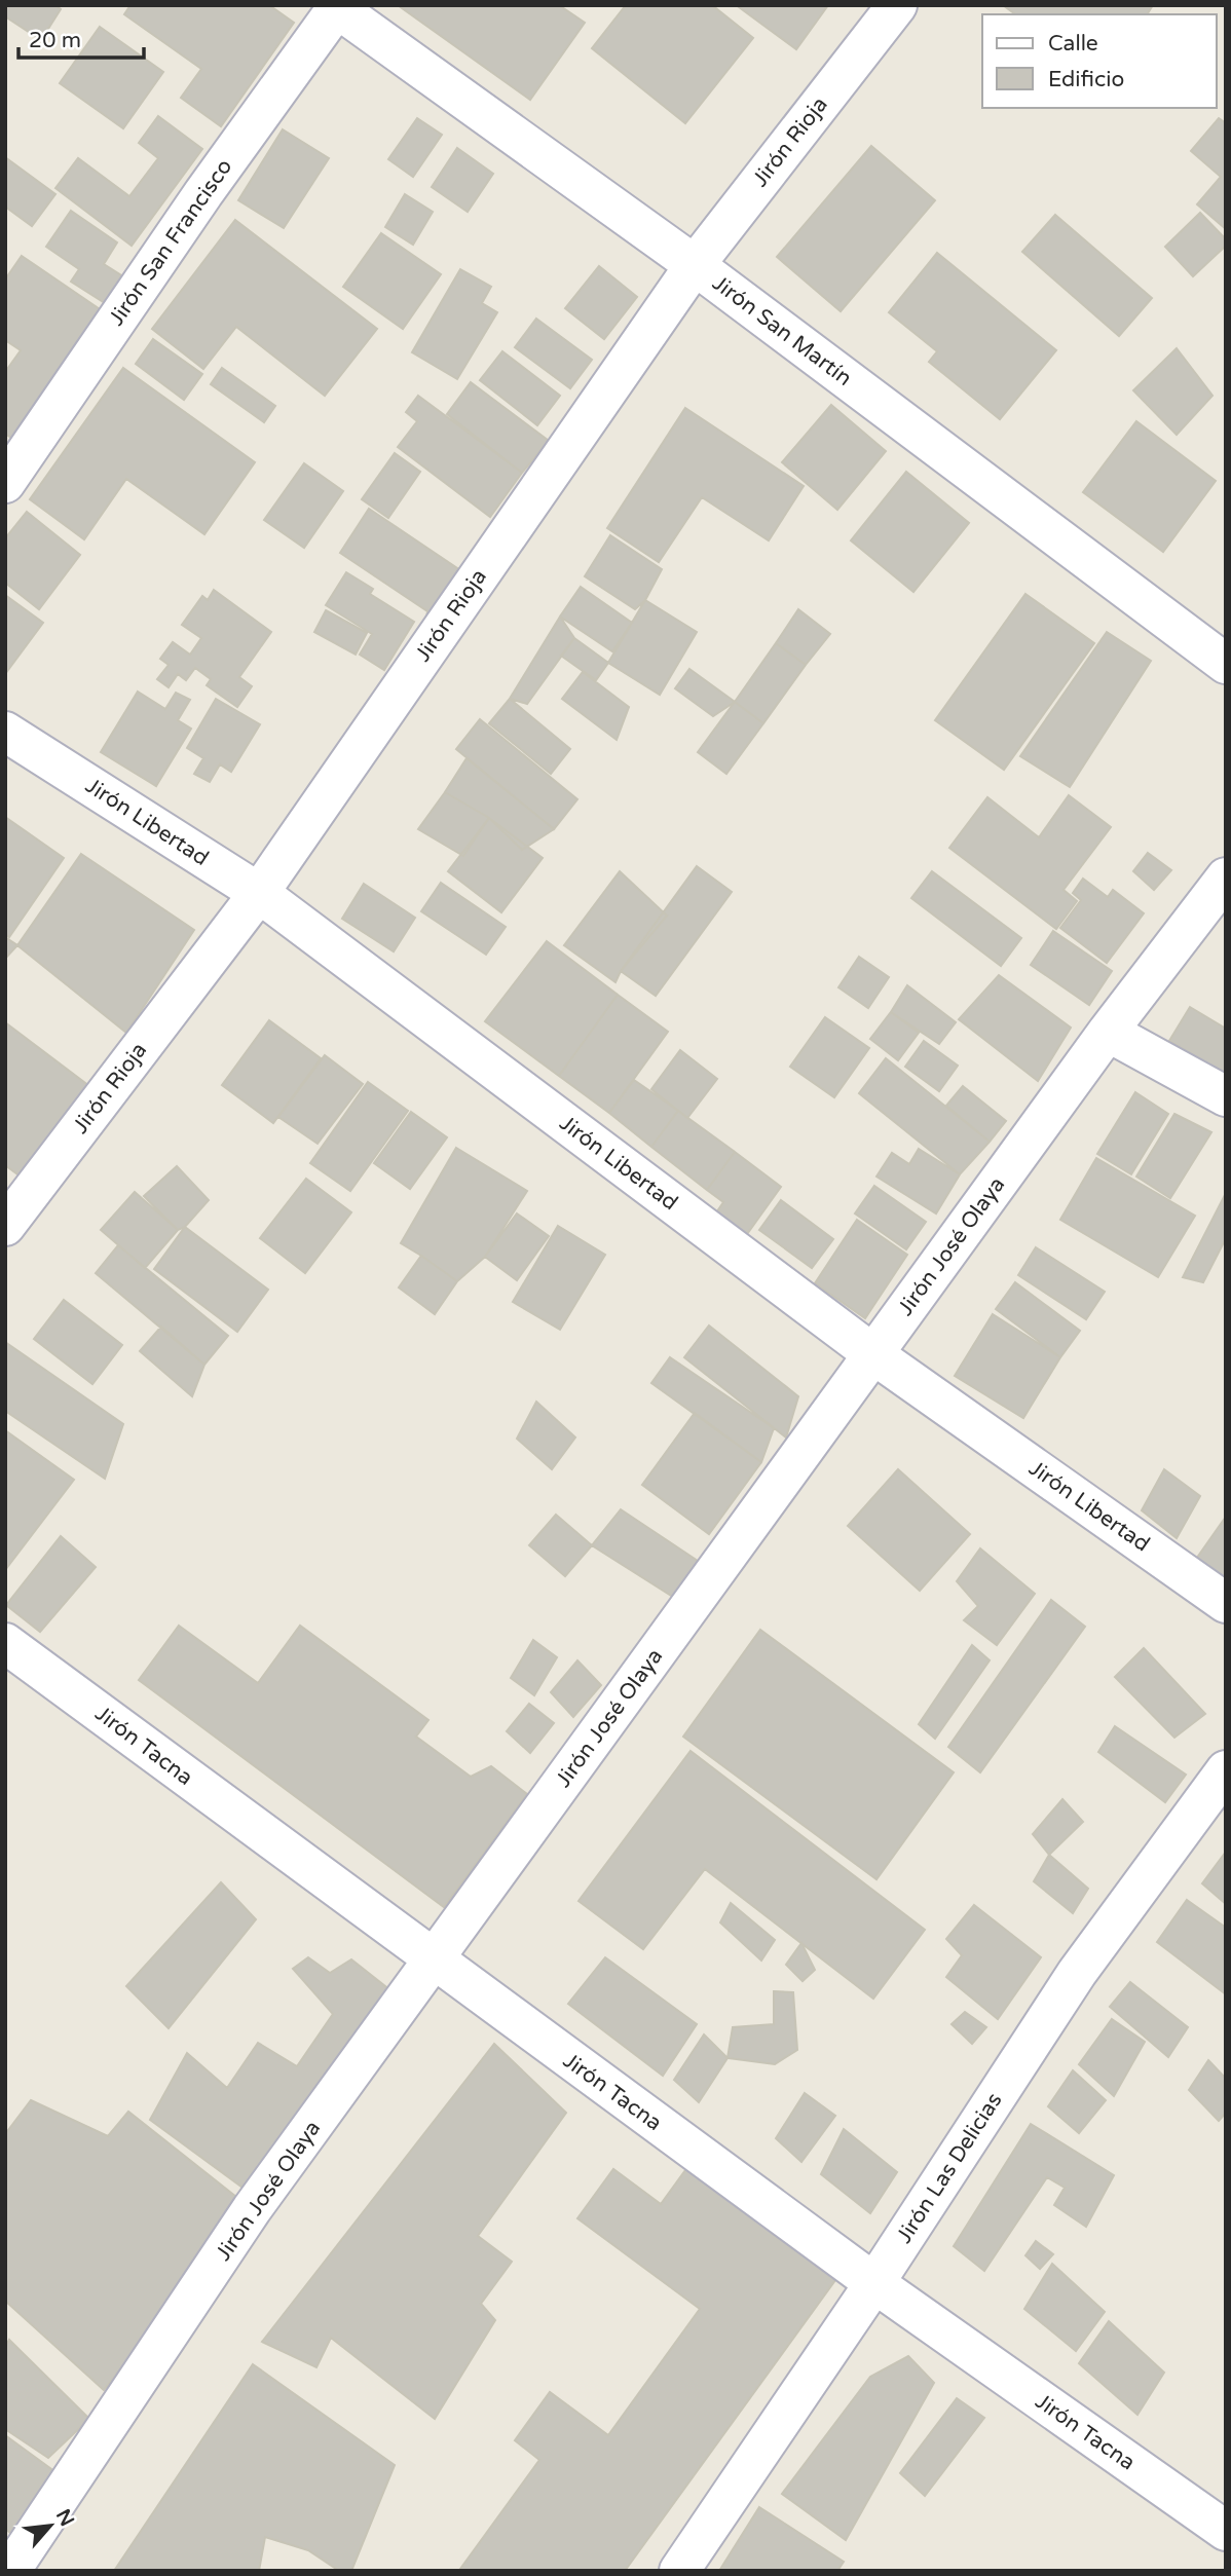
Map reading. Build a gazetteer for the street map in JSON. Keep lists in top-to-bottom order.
{
  "streets": {
    "street": [
      "Jirón Rioja",
      "Jirón San Francisco",
      "Jirón San Martín",
      "Jirón Libertad",
      "Jirón José Olaya",
      "Jirón Tacna",
      "Jirón Las Delicias"
    ]
  },
  "crossings": [
    ["Jirón Rioja", "Jirón San Martín"],
    ["Jirón Rioja", "Jirón Libertad"],
    ["Jirón San Francisco", "Jirón San Martín"],
    ["Jirón Libertad", "Jirón José Olaya"],
    ["Jirón José Olaya", "Jirón Tacna"],
    ["Jirón Tacna", "Jirón Las Delicias"]
  ],
  "legend": ["Calle", "Edificio"],
  "scale_bar": "20 m",
  "north": "top right"
}
